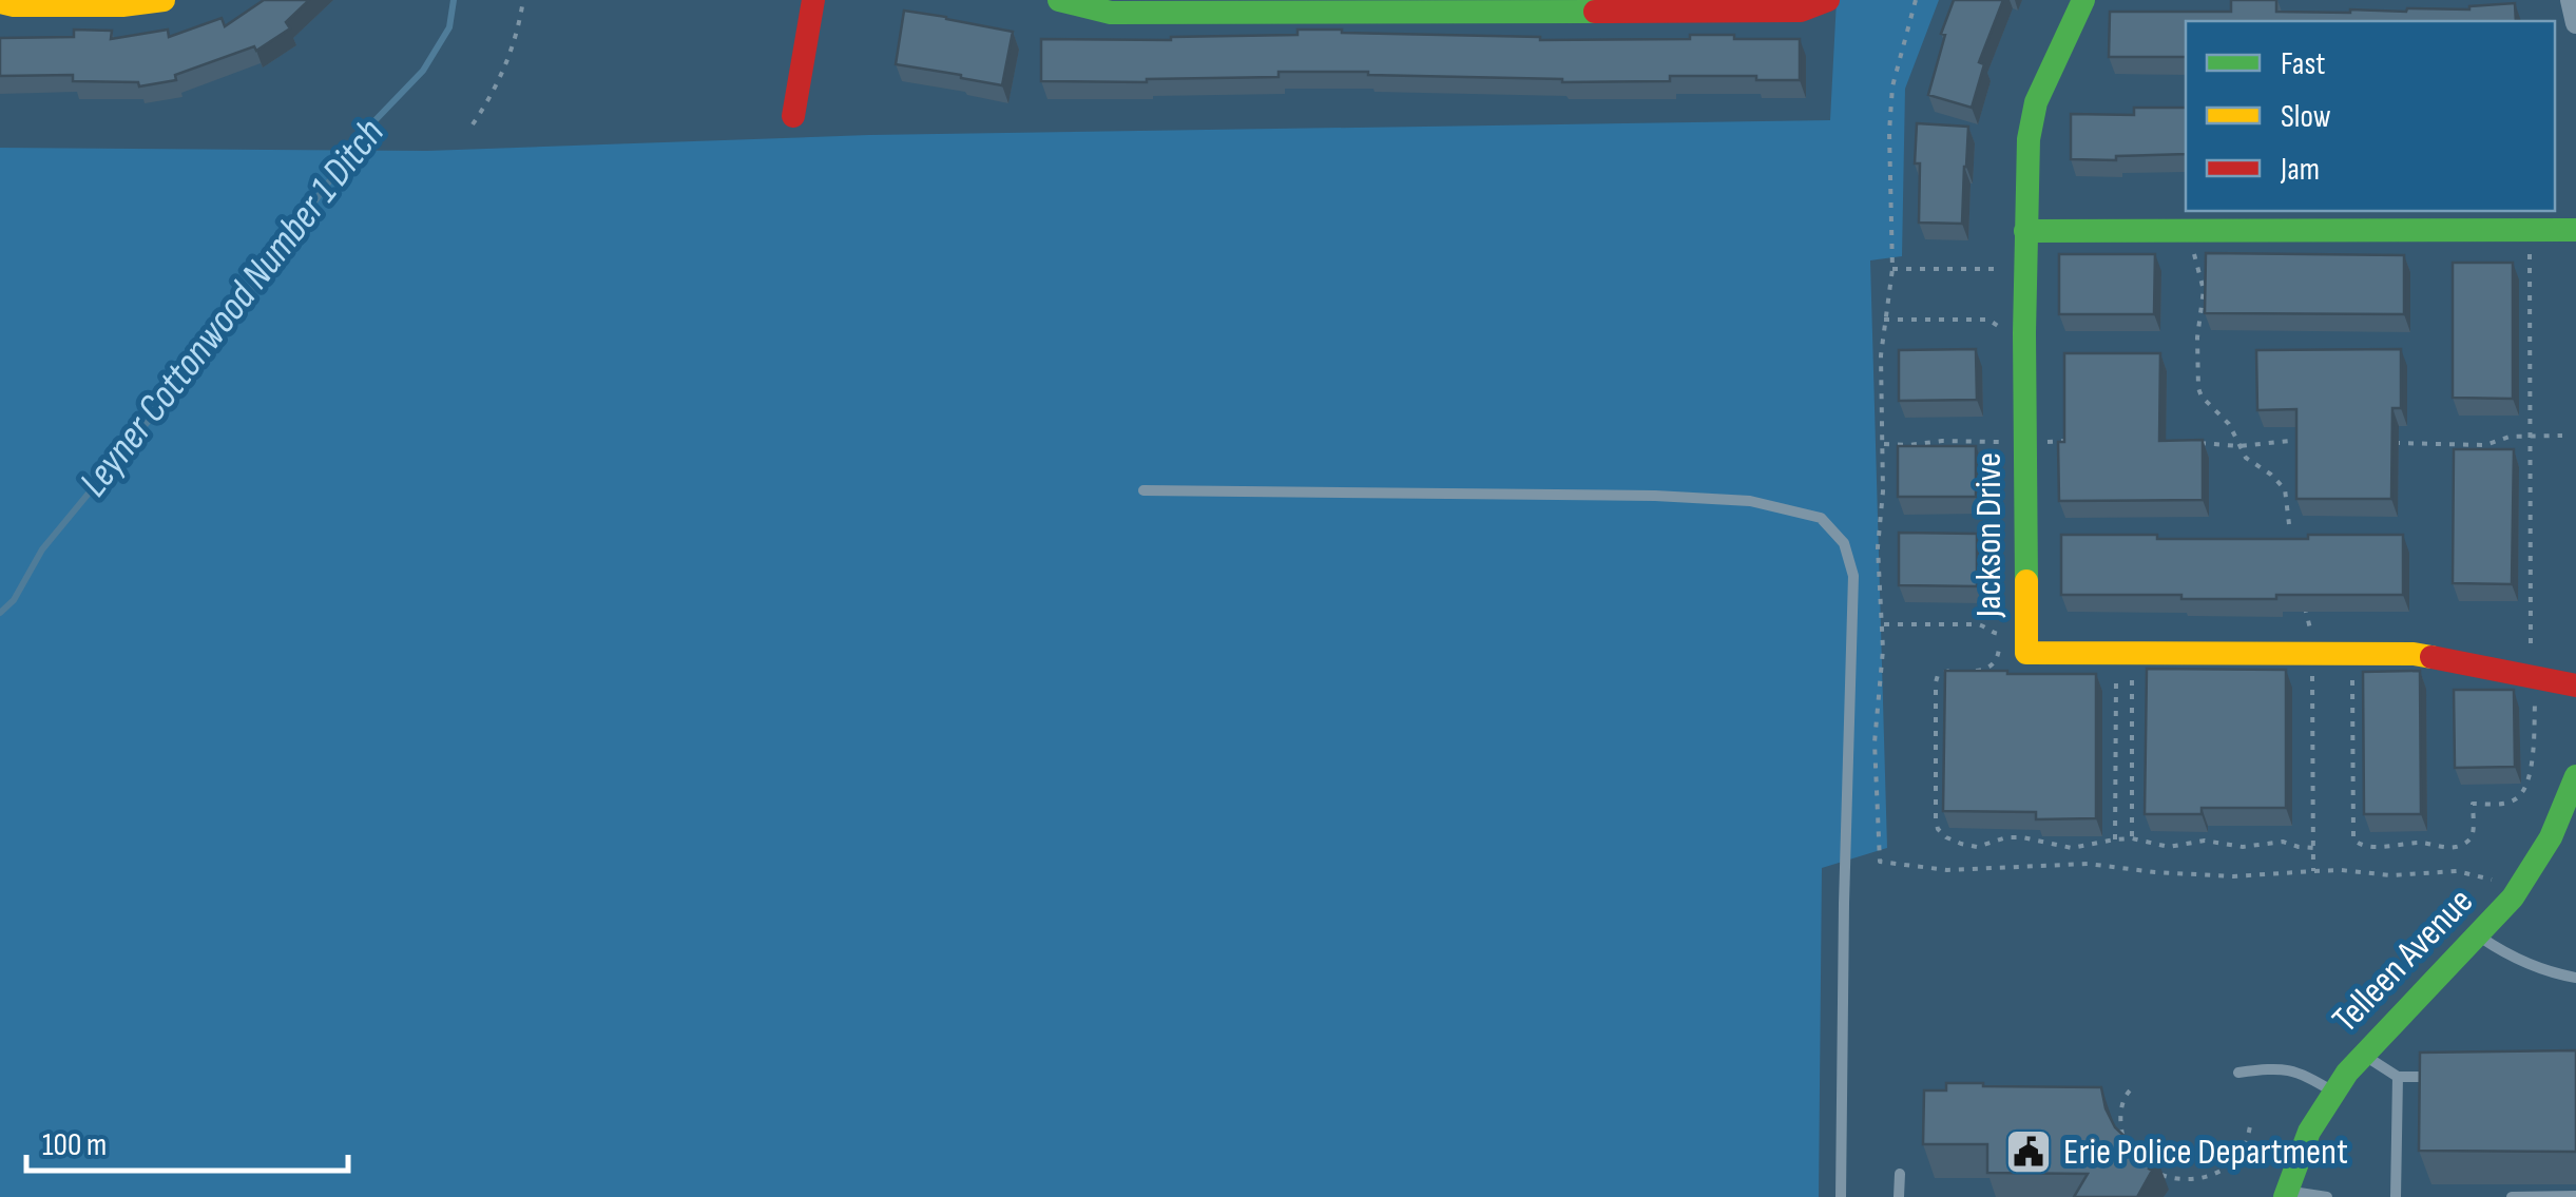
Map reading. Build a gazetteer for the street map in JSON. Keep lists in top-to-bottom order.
{
  "streets": {
    "street": ["Jackson Drive", "Telleen Avenue"]
  },
  "water": ["Leyner Cottonwood Number 1 Ditch"],
  "places": {
    "public building": ["Erie Police Department"]
  },
  "legend": ["Fast", "Slow", "Jam"],
  "scale_bar": "100 m"
}
